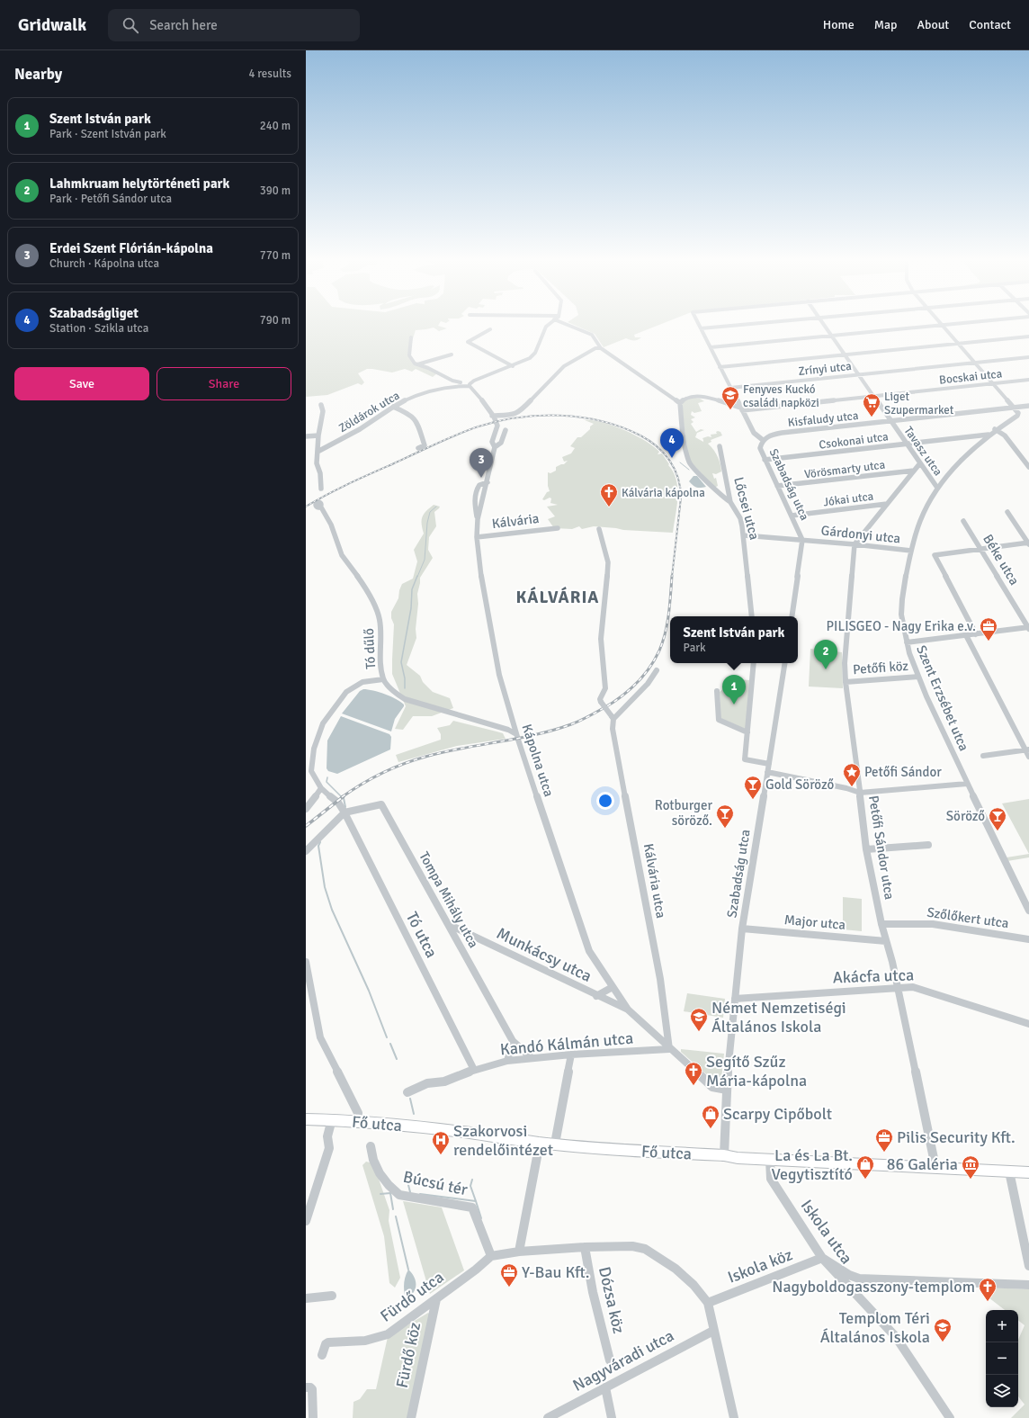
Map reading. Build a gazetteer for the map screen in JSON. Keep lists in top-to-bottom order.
{
  "streets": {
    "main road": ["Fő utca"],
    "street": [
      "Zrínyi utca",
      "Bocskai utca",
      "Zöldárok utca",
      "Kisfaludy utca",
      "Csokonai utca",
      "Tavasz utca",
      "Vörösmarty utca",
      "Szabadság utca",
      "Jókai utca",
      "Lőcsei utca",
      "Kálvária",
      "Gárdonyi utca",
      "Béke utca",
      "Tó dűlő",
      "Petőfi köz",
      "Szent Erzsébet utca",
      "Kápolna utca",
      "Petőfi Sándor utca",
      "Kálvária utca",
      "Tompa Mihály utca",
      "Szőlőkert utca",
      "Major utca",
      "Tó utca",
      "Munkácsy utca",
      "Akácfa utca",
      "Kandó Kálmán utca",
      "Búcsú tér",
      "Iskola utca",
      "Iskola köz",
      "Fürdő utca",
      "Dózsa köz",
      "Fürdő köz",
      "Nagyváradi utca"
    ]
  },
  "crossings": [
    ["Zrínyi utca", "Tavasz utca"],
    ["Zrínyi utca", "Szabadság utca"],
    ["Bocskai utca", "Tavasz utca"],
    ["Bocskai utca", "Szabadság utca"],
    ["Kisfaludy utca", "Tavasz utca"],
    ["Kisfaludy utca", "Szabadság utca"],
    ["Kisfaludy utca", "Szent Erzsébet utca"],
    ["Csokonai utca", "Tavasz utca"],
    ["Csokonai utca", "Szabadság utca"],
    ["Csokonai utca", "Szent Erzsébet utca"],
    ["Tavasz utca", "Szent Erzsébet utca"],
    ["Vörösmarty utca", "Szabadság utca"],
    ["Szabadság utca", "Jókai utca"],
    ["Szabadság utca", "Gárdonyi utca"],
    ["Szabadság utca", "Kápolna utca"],
    ["Szabadság utca", "Major utca"],
    ["Szabadság utca", "Akácfa utca"],
    ["Szabadság utca", "Fő utca"],
    ["Lőcsei utca", "Gárdonyi utca"],
    ["Kálvária", "Kápolna utca"],
    ["Gárdonyi utca", "Szent Erzsébet utca"],
    ["Gárdonyi utca", "Petőfi Sándor utca"],
    ["Tó dűlő", "Kápolna utca"],
    ["Tó dűlő", "Tó utca"],
    ["Petőfi köz", "Szent Erzsébet utca"],
    ["Petőfi köz", "Petőfi Sándor utca"],
    ["Kápolna utca", "Kálvária utca"],
    ["Kápolna utca", "Munkácsy utca"],
    ["Kápolna utca", "Kandó Kálmán utca"],
    ["Petőfi Sándor utca", "Szőlőkert utca"],
    ["Petőfi Sándor utca", "Major utca"],
    ["Petőfi Sándor utca", "Akácfa utca"],
    ["Petőfi Sándor utca", "Fő utca"],
    ["Kálvária utca", "Kandó Kálmán utca"],
    ["Tompa Mihály utca", "Tó utca"],
    ["Tompa Mihály utca", "Munkácsy utca"],
    ["Tompa Mihály utca", "Kandó Kálmán utca"],
    ["Tó utca", "Kandó Kálmán utca"],
    ["Fő utca", "Iskola utca"],
    ["Búcsú tér", "Fürdő utca"],
    ["Iskola utca", "Iskola köz"],
    ["Fürdő utca", "Fürdő köz"]
  ],
  "districts": ["KÁLVÁRIA"],
  "places": {
    "school or university": ["Fenyves Kuckó családi napközi", "Német Nemzetiségi Általános Iskola", "Templom Téri Általános Iskola"],
    "supermarket": ["Liget Szupermarket"],
    "church": ["Kálvária kápolna", "Segítő Szűz Mária-kápolna", "Nagyboldogasszony-templom"],
    "office": ["PILISGEO - Nagy Erika e.v.", "Pilis Security Kft.", "Y-Bau Kft."],
    "place": ["Petőfi Sándor"],
    "bar": ["Gold Söröző", "Rotburger söröző.", "Söröző"],
    "shop": ["Scarpy Cipőbolt", "La és La Bt. Vegytisztító"],
    "hospital": ["Szakorvosi rendelőintézet"],
    "museum": ["86 Galéria"]
  },
  "page": {
    "header": "Gridwalk",
    "search": "Search here",
    "nav": [
      "Home",
      "Map",
      "About",
      "Contact"
    ],
    "heading": ["Nearby", "4 results"],
    "list": [
      {
        "mark": "1",
        "name": "Szent István park",
        "note": "Park · Szent István park",
        "value": "240 m"
      },
      {
        "mark": "2",
        "name": "Lahmkruam helytörténeti park",
        "note": "Park · Petőfi Sándor utca",
        "value": "390 m"
      },
      {
        "mark": "3",
        "name": "Erdei Szent Flórián-kápolna",
        "note": "Church · Kápolna utca",
        "value": "770 m"
      },
      {
        "mark": "4",
        "name": "Szabadságliget",
        "note": "Station · Szikla utca",
        "value": "790 m"
      }
    ],
    "buttons": ["Save", "Share"],
    "pins": [
      "4",
      "3",
      "2",
      "1"
    ],
    "popup": ["Szent István park", "Park"],
    "map_buttons": ["+", "−"]
  }
}
